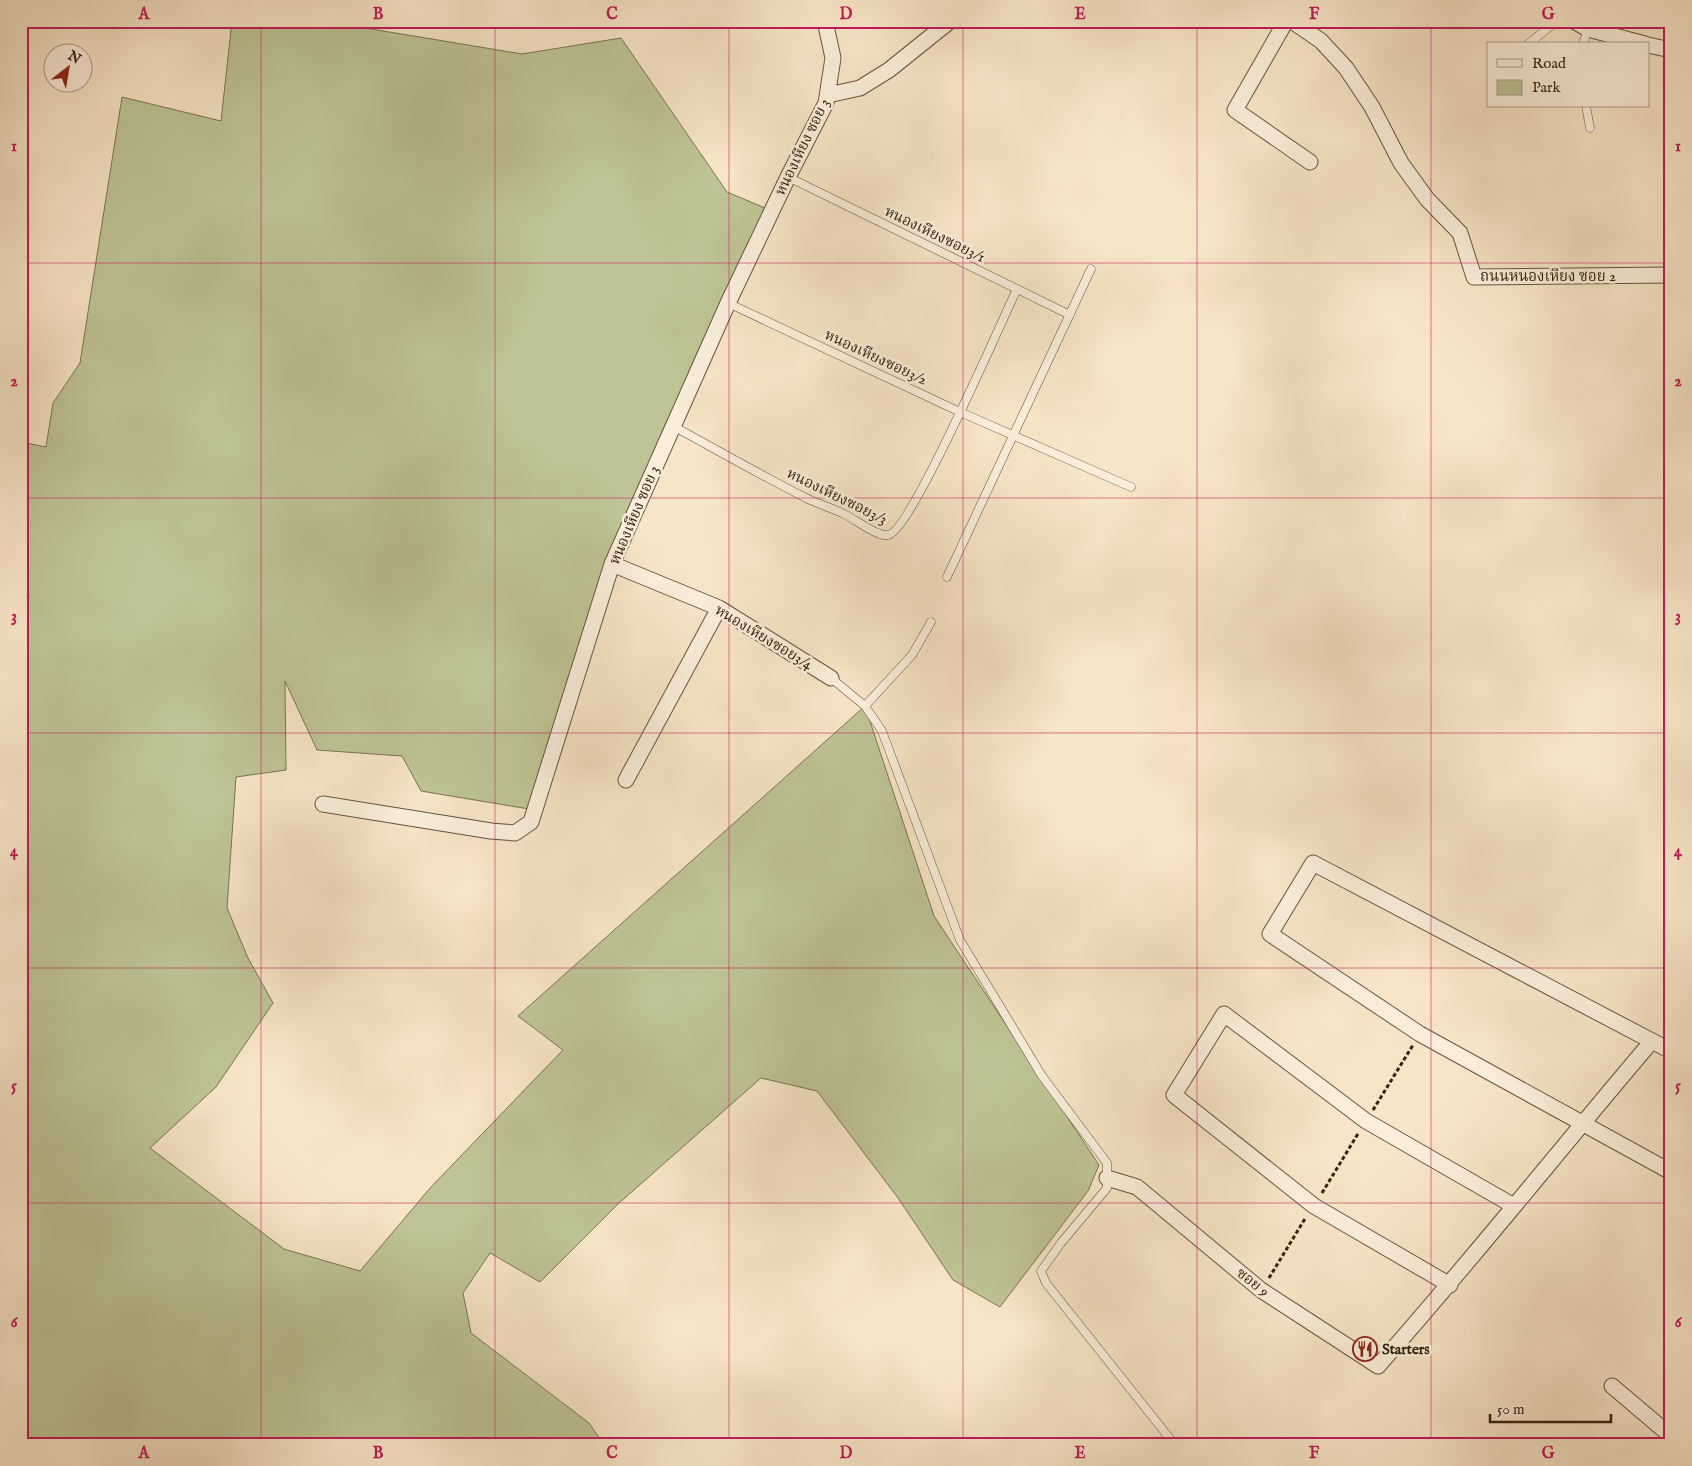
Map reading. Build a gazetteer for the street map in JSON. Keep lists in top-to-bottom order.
{
  "streets": {
    "street": [
      "หนองเหียง ซอย 3",
      "ถนนหนองเหียง ซอย 2",
      "หนองเหียงซอย3/4",
      "ซอย 9"
    ],
    "lane": ["หนองเหียงซอย3/1", "หนองเหียงซอย3/2", "หนองเหียงซอย3/3"]
  },
  "crossings": [
    ["หนองเหียง ซอย 3", "หนองเหียงซอย3/1"],
    ["หนองเหียง ซอย 3", "หนองเหียงซอย3/2"],
    ["หนองเหียง ซอย 3", "หนองเหียงซอย3/3"],
    ["หนองเหียง ซอย 3", "หนองเหียงซอย3/4"],
    ["หนองเหียงซอย3/2", "หนองเหียงซอย3/3"]
  ],
  "places": {
    "restaurant": ["Starters"]
  },
  "legend": ["Road", "Park"],
  "scale_bar": "50 m",
  "north": "top right",
  "grid": {
    "columns": [
      "A",
      "B",
      "C",
      "D",
      "E",
      "F",
      "G"
    ],
    "rows": [
      "1",
      "2",
      "3",
      "4",
      "5",
      "6"
    ]
  }
}
